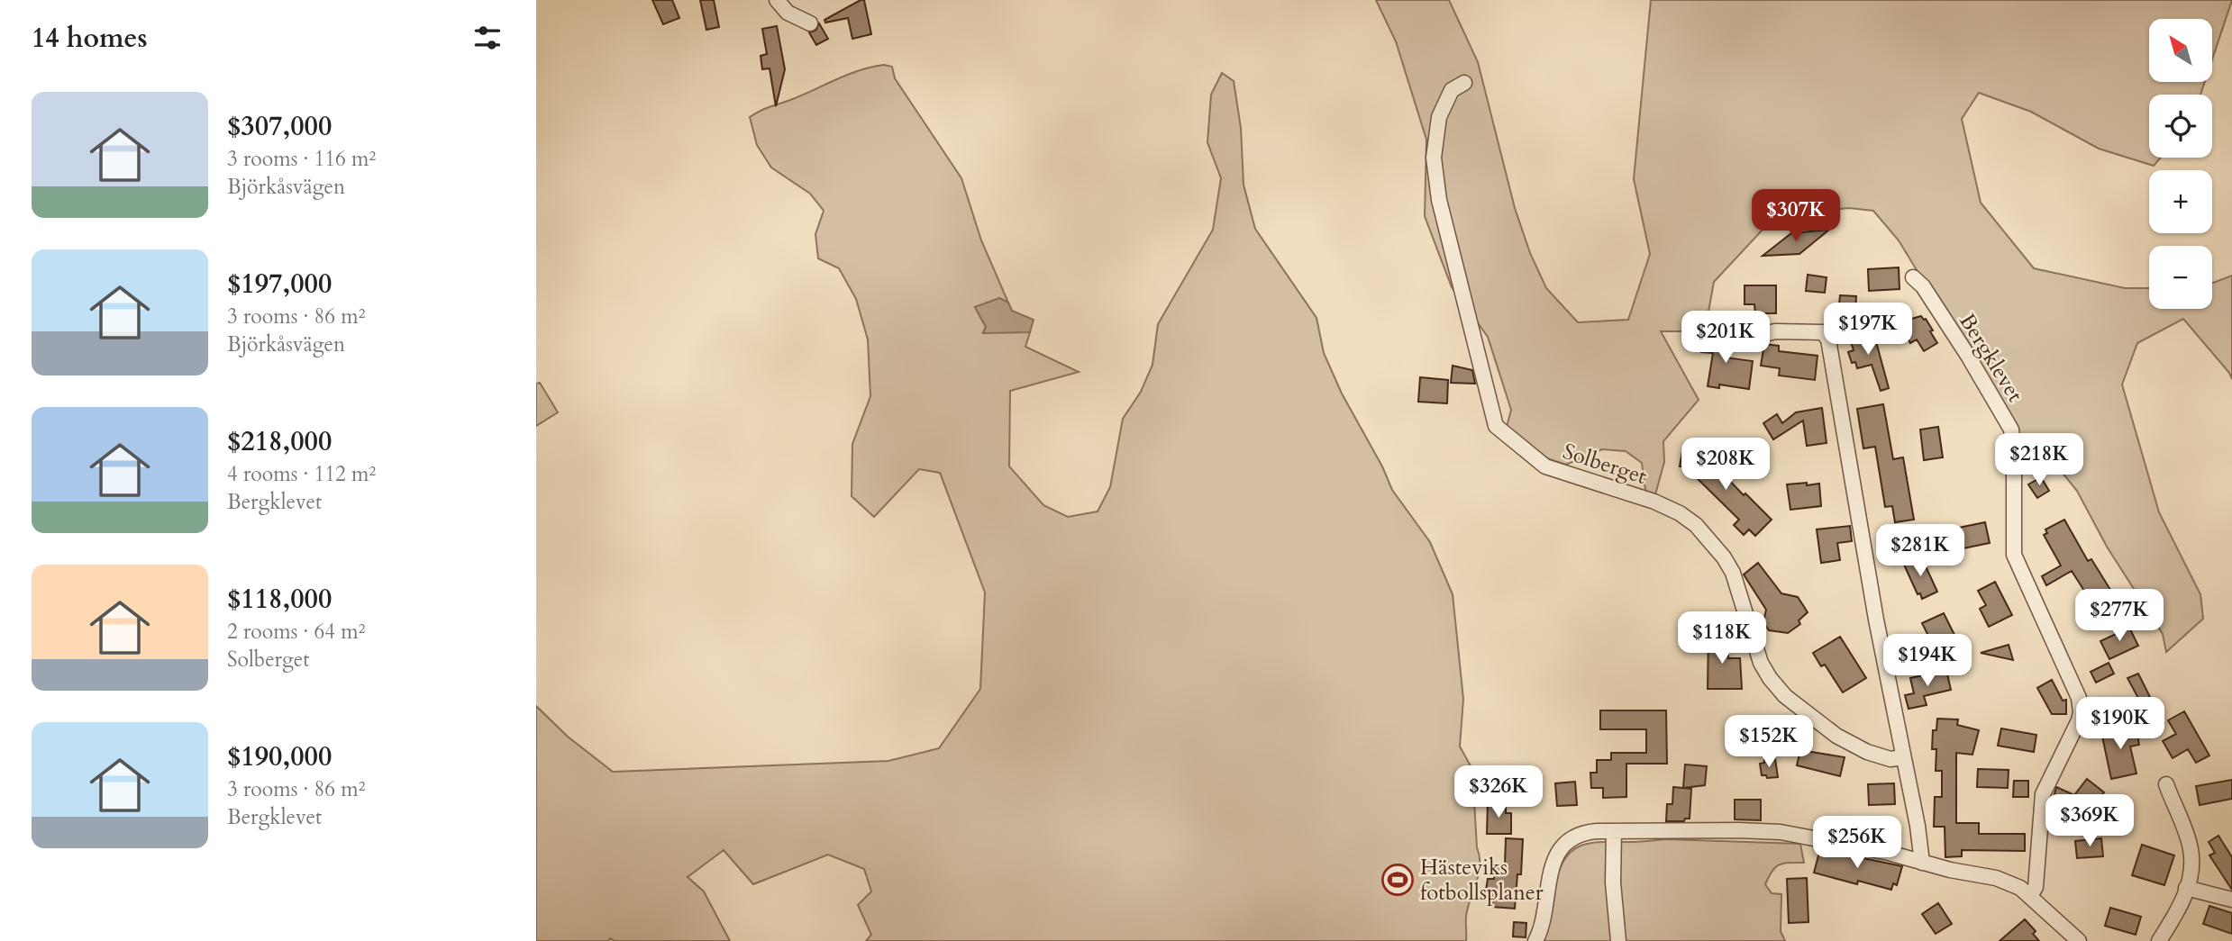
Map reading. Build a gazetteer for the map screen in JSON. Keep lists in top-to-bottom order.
{
  "streets": {
    "street": ["Bergklevet", "Solberget"]
  },
  "places": {
    "sports": ["Hästeviks fotbollsplaner"]
  },
  "north": "top left",
  "page": {
    "heading": "14 homes",
    "map_buttons": ["+", "−"],
    "list": [
      {
        "name": "$307,000",
        "note": "3 rooms · 116 m² · Björkåsvägen"
      },
      {
        "name": "$197,000",
        "note": "3 rooms · 86 m² · Björkåsvägen"
      },
      {
        "name": "$218,000",
        "note": "4 rooms · 112 m² · Bergklevet"
      },
      {
        "name": "$118,000",
        "note": "2 rooms · 64 m² · Solberget"
      },
      {
        "name": "$190,000",
        "note": "3 rooms · 86 m² · Bergklevet"
      }
    ],
    "price": [
      "$307K",
      "$197K",
      "$201K",
      "$218K",
      "$208K",
      "$281K",
      "$277K",
      "$118K",
      "$194K",
      "$190K",
      "$152K",
      "$326K",
      "$369K",
      "$256K"
    ]
  }
}
